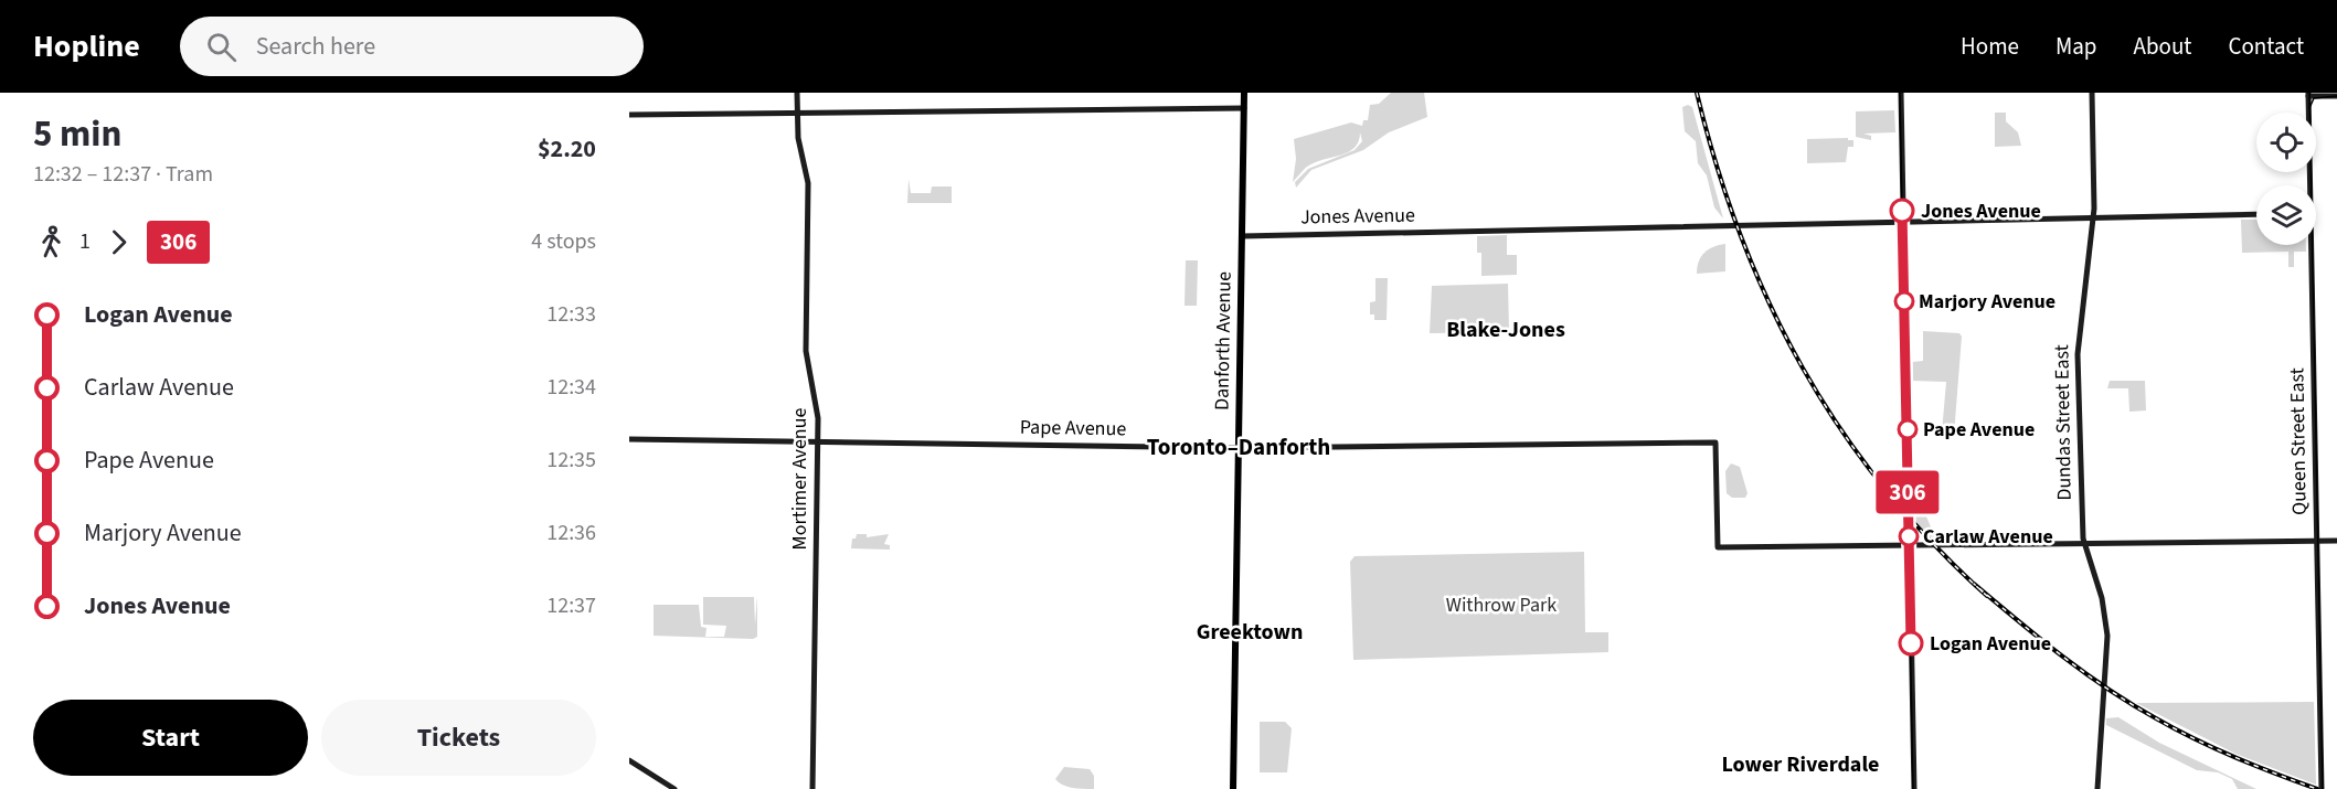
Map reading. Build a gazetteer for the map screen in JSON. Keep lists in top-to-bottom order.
{
  "streets": {
    "main road": [
      "Jones Avenue",
      "Danforth Avenue",
      "Dundas Street East",
      "Pape Avenue",
      "Queen Street East",
      "Mortimer Avenue"
    ]
  },
  "crossings": [
    ["Jones Avenue", "Danforth Avenue"],
    ["Jones Avenue", "Dundas Street East"],
    ["Danforth Avenue", "Pape Avenue"],
    ["Pape Avenue", "Mortimer Avenue"]
  ],
  "districts": [
    "Blake-Jones",
    "Toronto–Danforth",
    "Greektown",
    "Lower Riverdale"
  ],
  "parks": ["Withrow Park"],
  "places": [
    "Jones Avenue",
    "Marjory Avenue",
    "Pape Avenue",
    "Carlaw Avenue",
    "Logan Avenue"
  ],
  "lines": ["tram line 306"],
  "page": {
    "header": "Hopline",
    "search": "Search here",
    "nav": [
      "Home",
      "Map",
      "About",
      "Contact"
    ],
    "heading": ["5 min", "12:32 – 12:37 · Tram", "$2.20"],
    "on_map": "306",
    "legs": ["1", "306", "4 stops"],
    "list": [
      {
        "name": "Logan Avenue",
        "value": "12:33"
      },
      {
        "name": "Carlaw Avenue",
        "value": "12:34"
      },
      {
        "name": "Pape Avenue",
        "value": "12:35"
      },
      {
        "name": "Marjory Avenue",
        "value": "12:36"
      },
      {
        "name": "Jones Avenue",
        "value": "12:37"
      }
    ],
    "buttons": ["Start", "Tickets"]
  }
}
